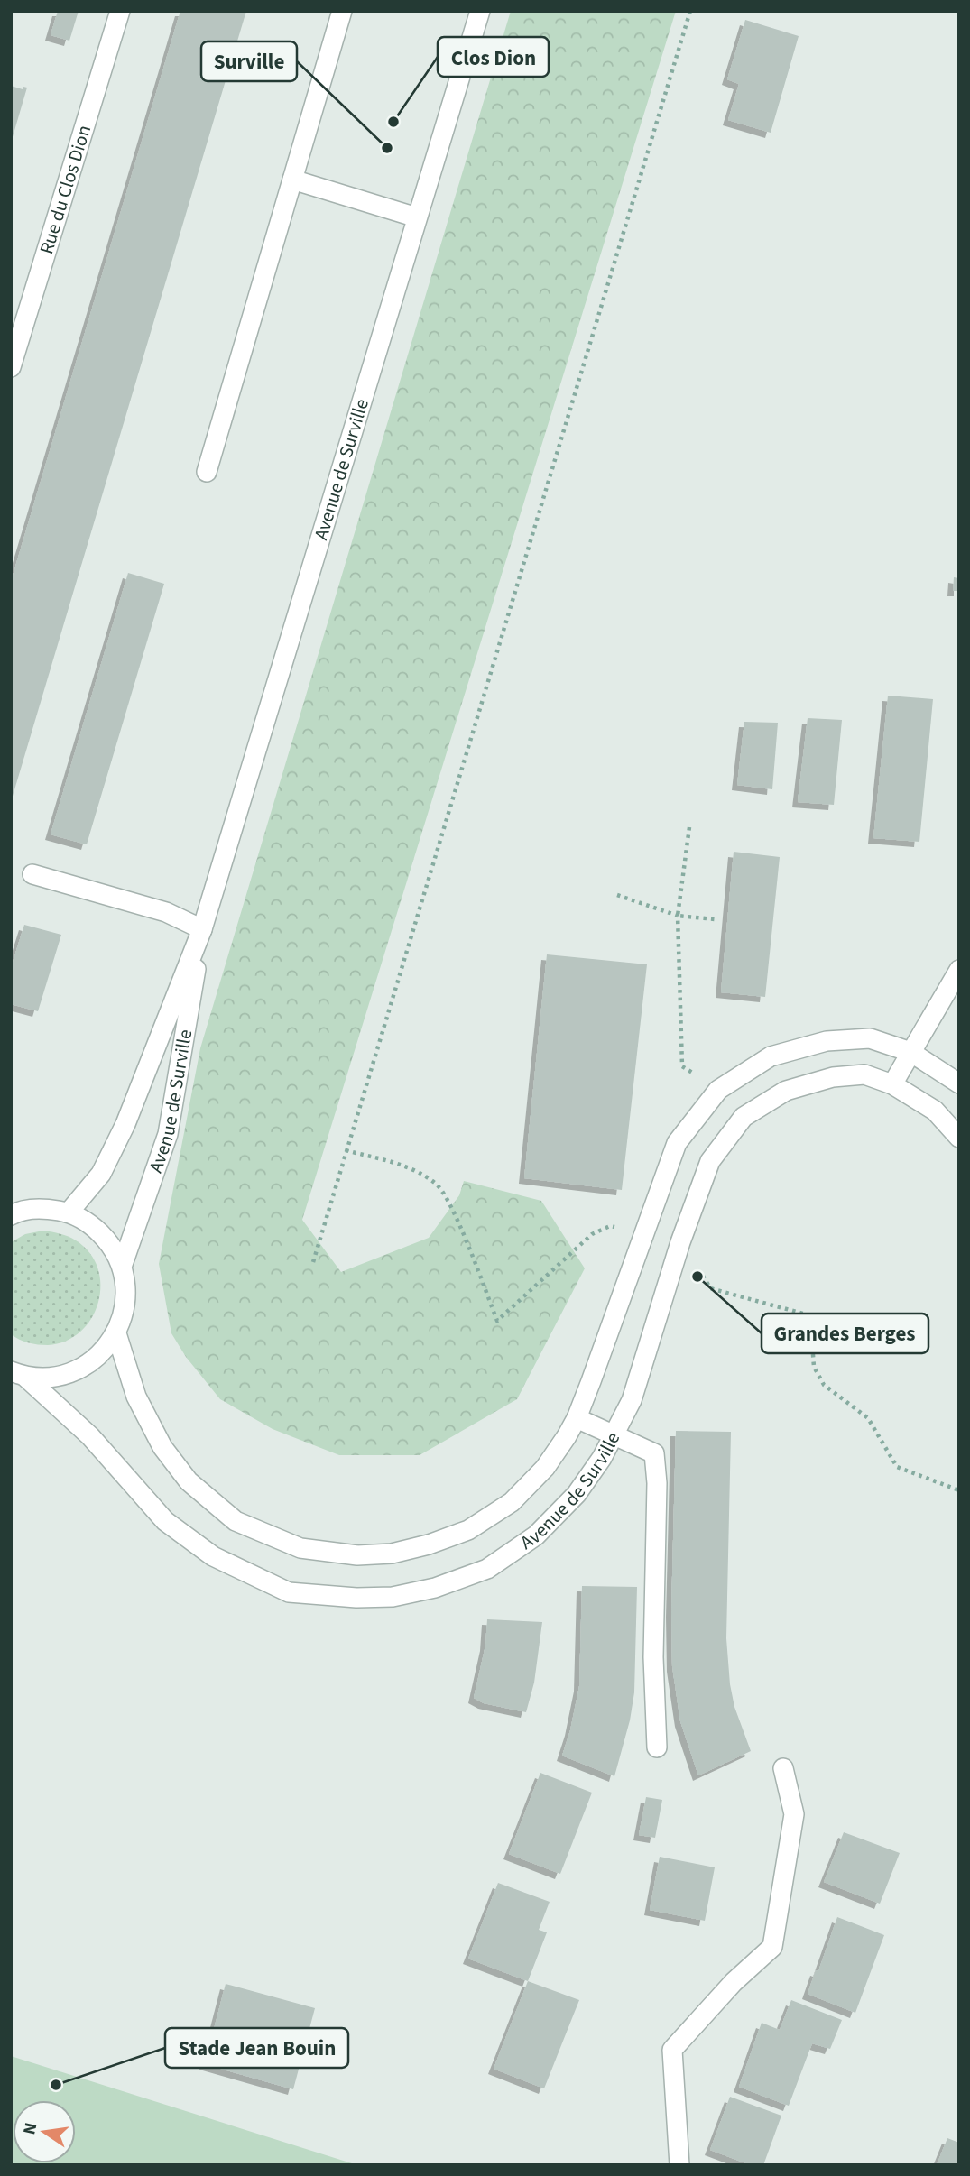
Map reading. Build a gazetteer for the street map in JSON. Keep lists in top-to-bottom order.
{
  "streets": {
    "street": ["Rue du Clos Dion", "Avenue de Surville"]
  },
  "places": [
    "Clos Dion",
    "Surville",
    "Grandes Berges",
    "Stade Jean Bouin"
  ],
  "north": "left"
}
